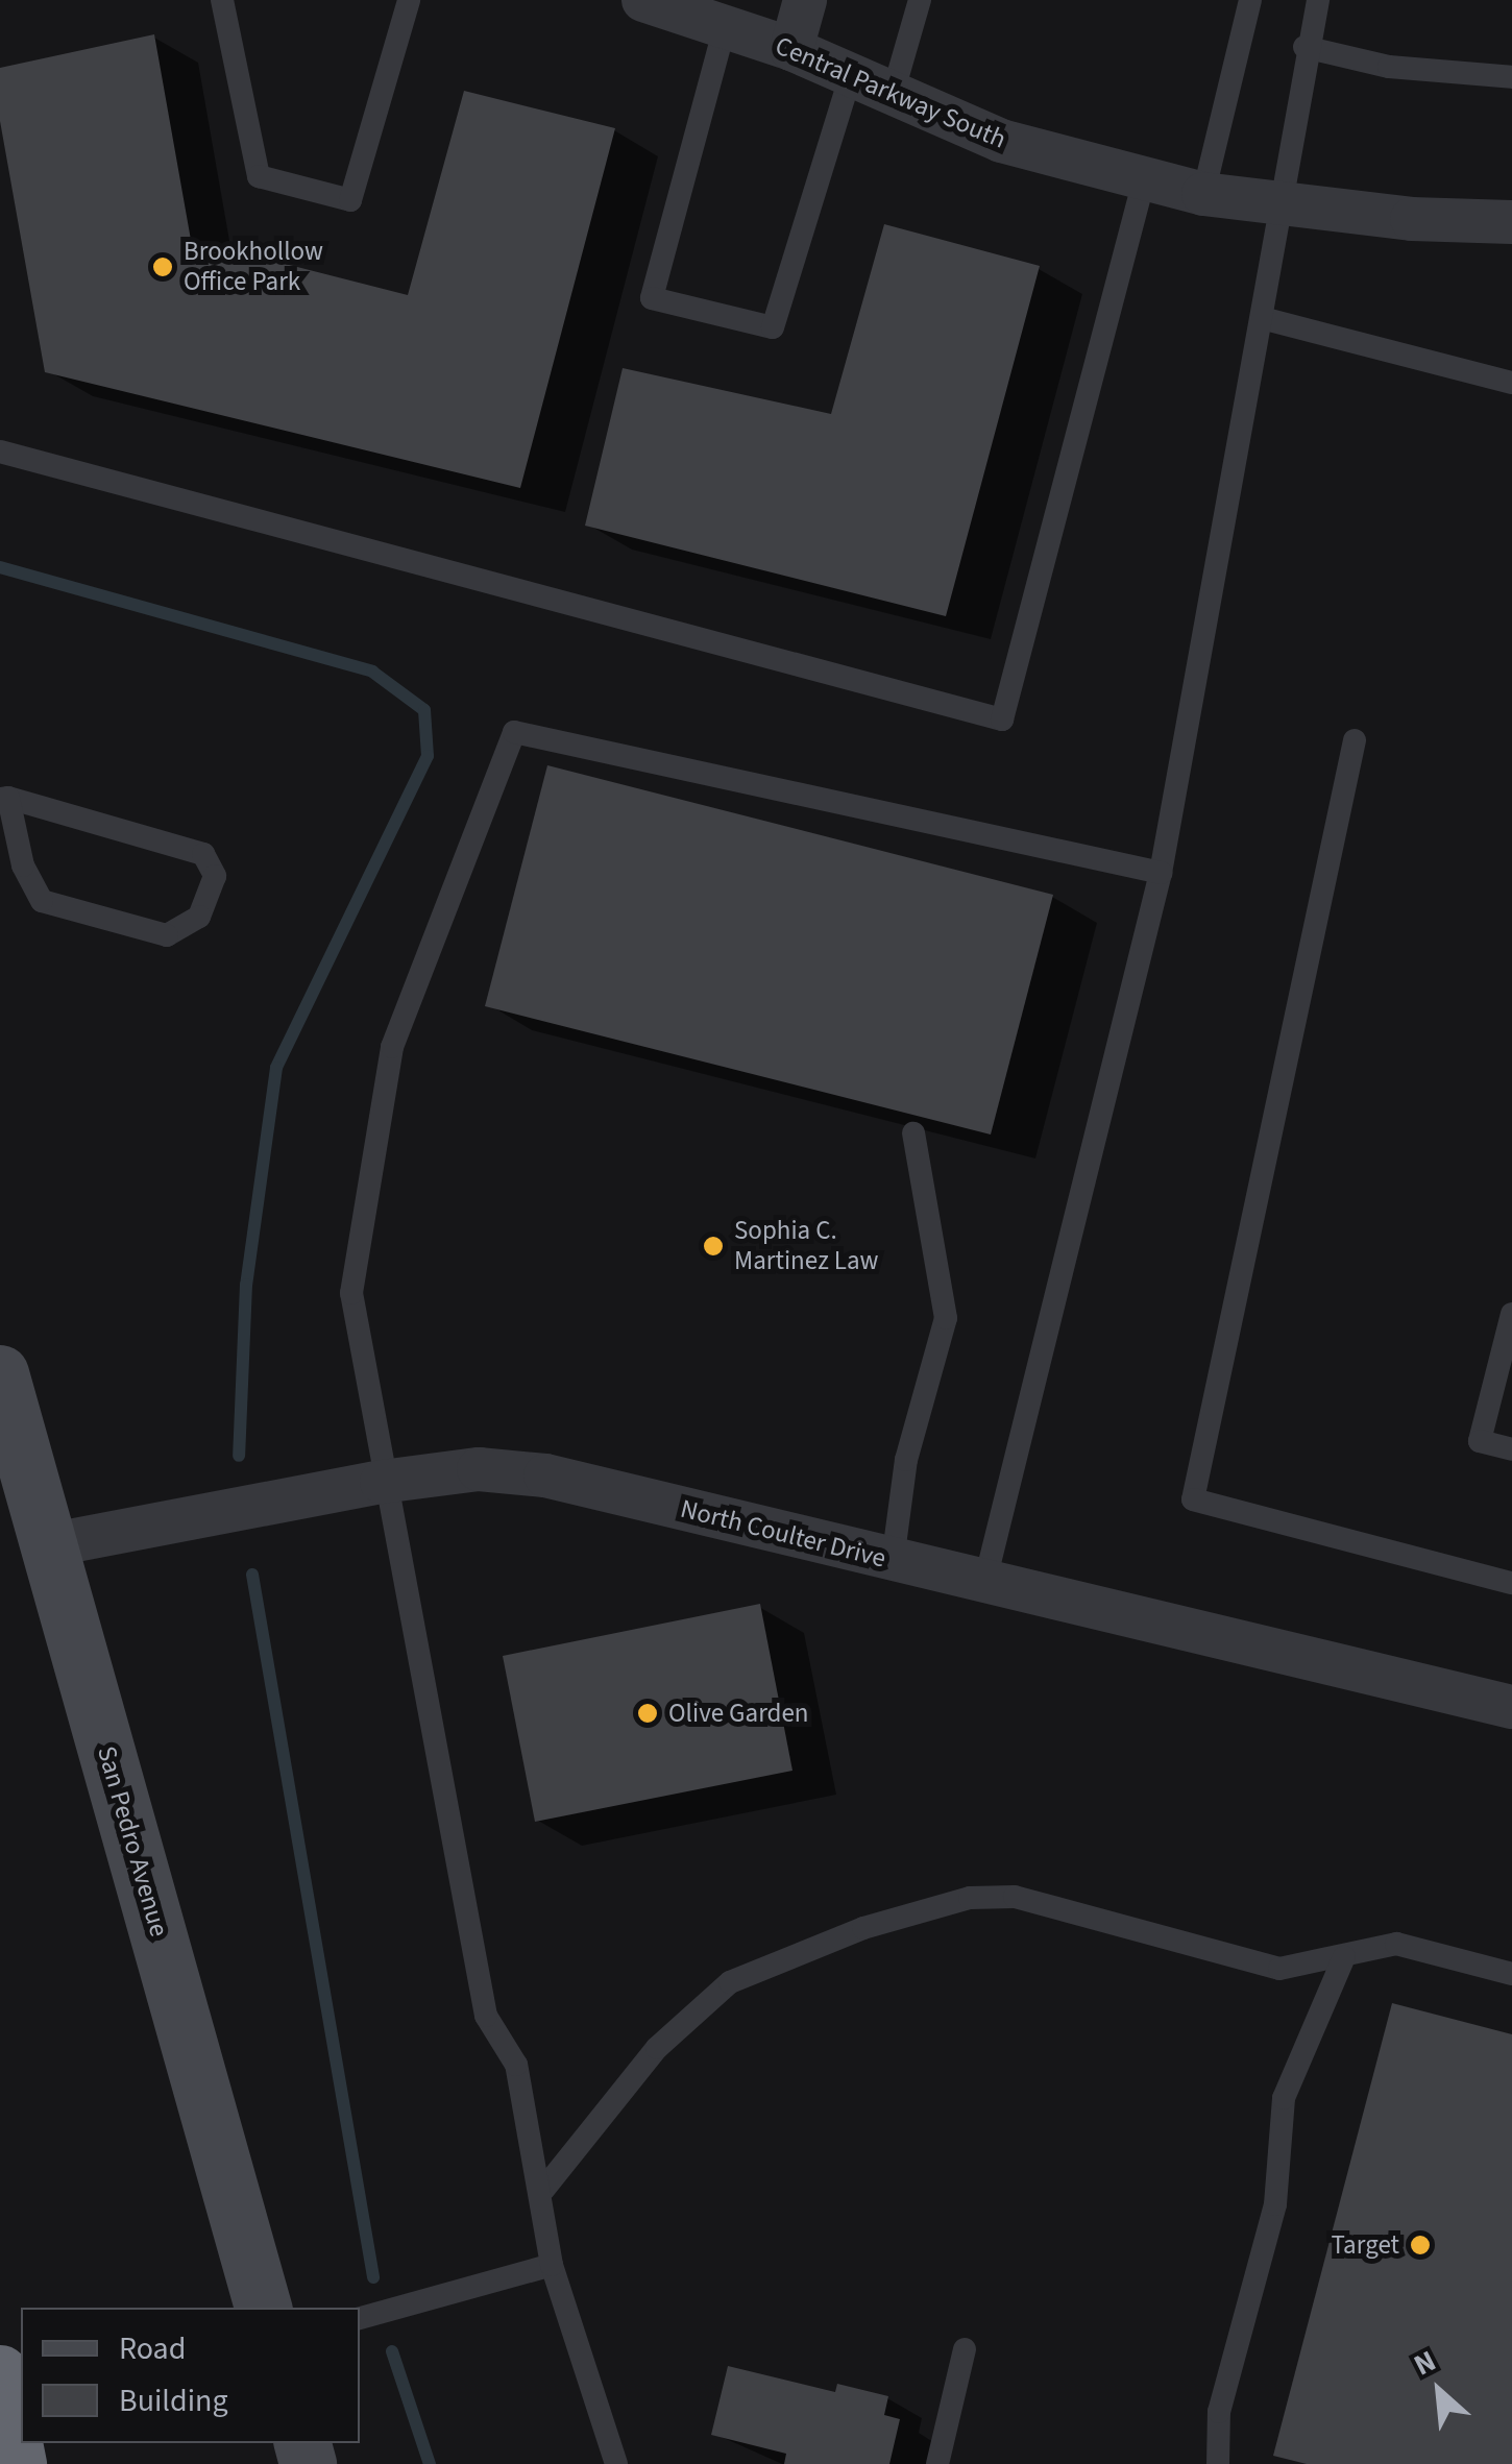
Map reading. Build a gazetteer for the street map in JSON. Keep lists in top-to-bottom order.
{
  "streets": {
    "main road": ["San Pedro Avenue"],
    "street": ["Central Parkway South", "North Coulter Drive"]
  },
  "crossings": [
    ["North Coulter Drive", "San Pedro Avenue"]
  ],
  "places": [
    "Brookhollow Office Park",
    "Sophia C. Martinez Law",
    "Olive Garden",
    "Target"
  ],
  "legend": ["Road", "Building"],
  "north": "top left"
}
